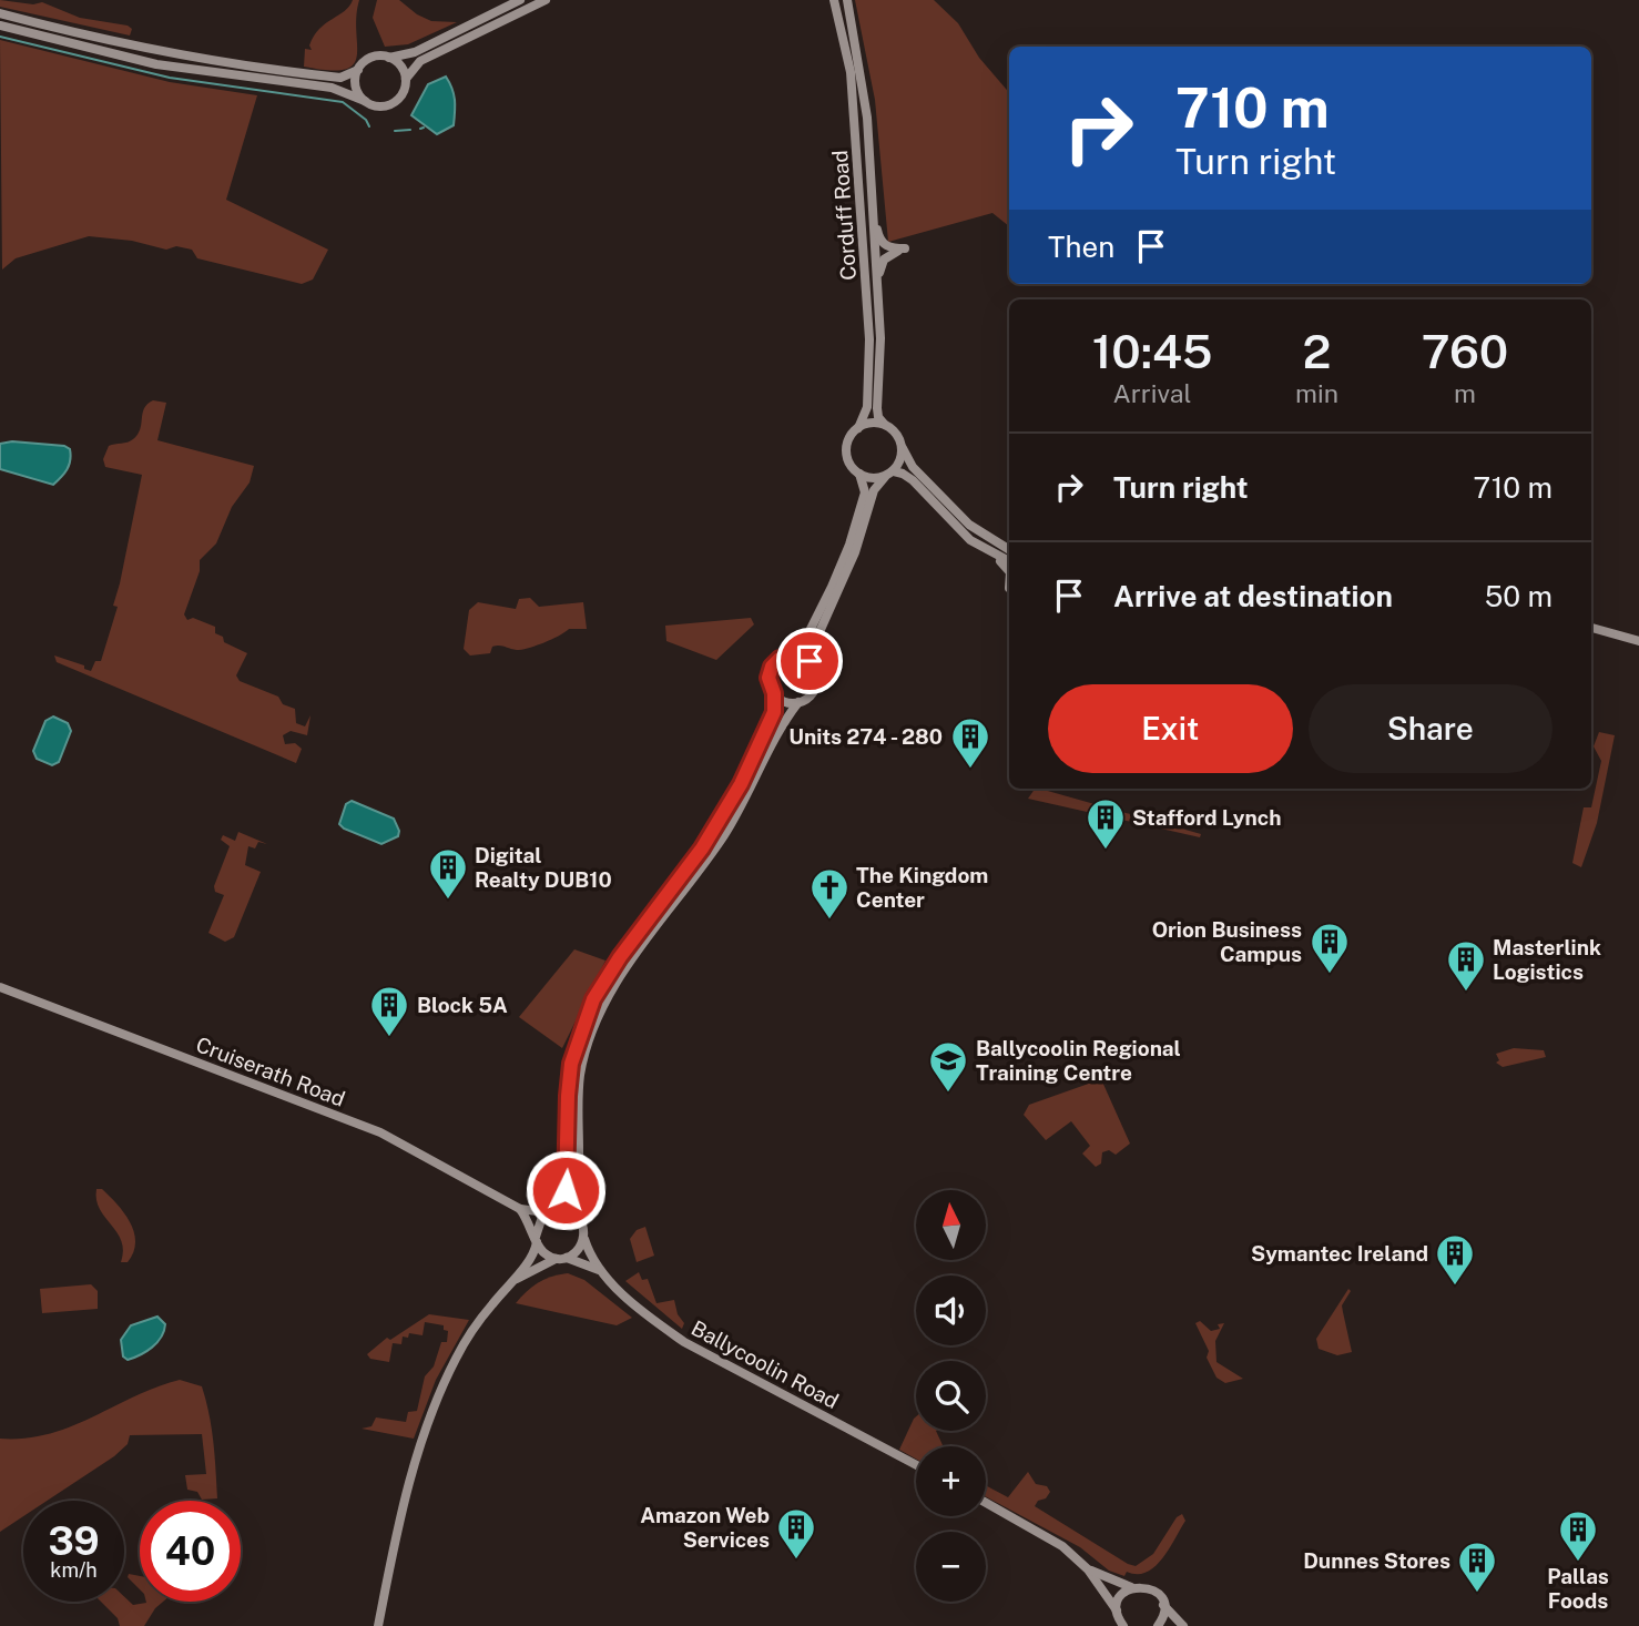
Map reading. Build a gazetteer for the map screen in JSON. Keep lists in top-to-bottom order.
{
  "streets": {
    "street": ["Corduff Road", "Cruiserath Road", "Ballycoolin Road"]
  },
  "crossings": [
    ["Cruiserath Road", "Ballycoolin Road"]
  ],
  "places": {
    "building": [
      "Units 274 - 280",
      "Stafford Lynch",
      "Digital Realty DUB10",
      "Orion Business Campus",
      "Masterlink Logistics",
      "Block 5A",
      "Symantec Ireland",
      "Amazon Web Services",
      "Pallas Foods",
      "Dunnes Stores"
    ],
    "church": ["The Kingdom Center"],
    "school or university": ["Ballycoolin Regional Training Centre"]
  },
  "north": "top",
  "page": {
    "turn": ["710 m", "Turn right"],
    "then": "Then",
    "eta": [
      "10:45",
      "Arrival",
      "2",
      "min",
      "760",
      "m"
    ],
    "list": [
      {
        "name": "Turn right",
        "value": "710 m"
      },
      {
        "name": "Arrive at destination",
        "value": "50 m"
      }
    ],
    "buttons": ["Exit", "Share"],
    "map_buttons": ["+", "−"],
    "speed": "39 km/h",
    "limit": "40"
  }
}
